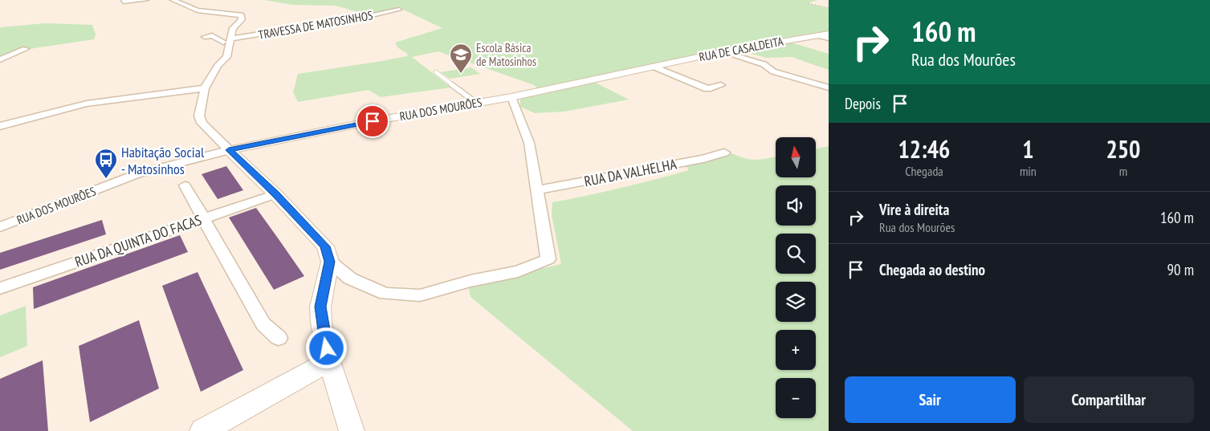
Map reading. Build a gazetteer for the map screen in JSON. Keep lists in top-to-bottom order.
{
  "streets": {
    "street": [
      "TRAVESSA DE MATOSINHOS",
      "RUA DE CASALDEITA",
      "RUA DOS MOURÕES",
      "RUA DA VALHELHA",
      "RUA DA QUINTA DO FACAS"
    ]
  },
  "crossings": [
    ["RUA DE CASALDEITA", "RUA DOS MOURÕES"]
  ],
  "places": {
    "school or university": ["Escola Básica de Matosinhos"],
    "bus stop": ["Habitação Social - Matosinhos"]
  },
  "north": "top",
  "page": {
    "turn": ["160 m", "Rua dos Mourões"],
    "then": "Depois",
    "eta": [
      "12:46",
      "Chegada",
      "1",
      "min",
      "250",
      "m"
    ],
    "map_buttons": ["+", "−"],
    "list": [
      {
        "name": "Vire à direita",
        "note": "Rua dos Mourões",
        "value": "160 m"
      },
      {
        "name": "Chegada ao destino",
        "value": "90 m"
      }
    ],
    "buttons": ["Sair", "Compartilhar"]
  }
}
